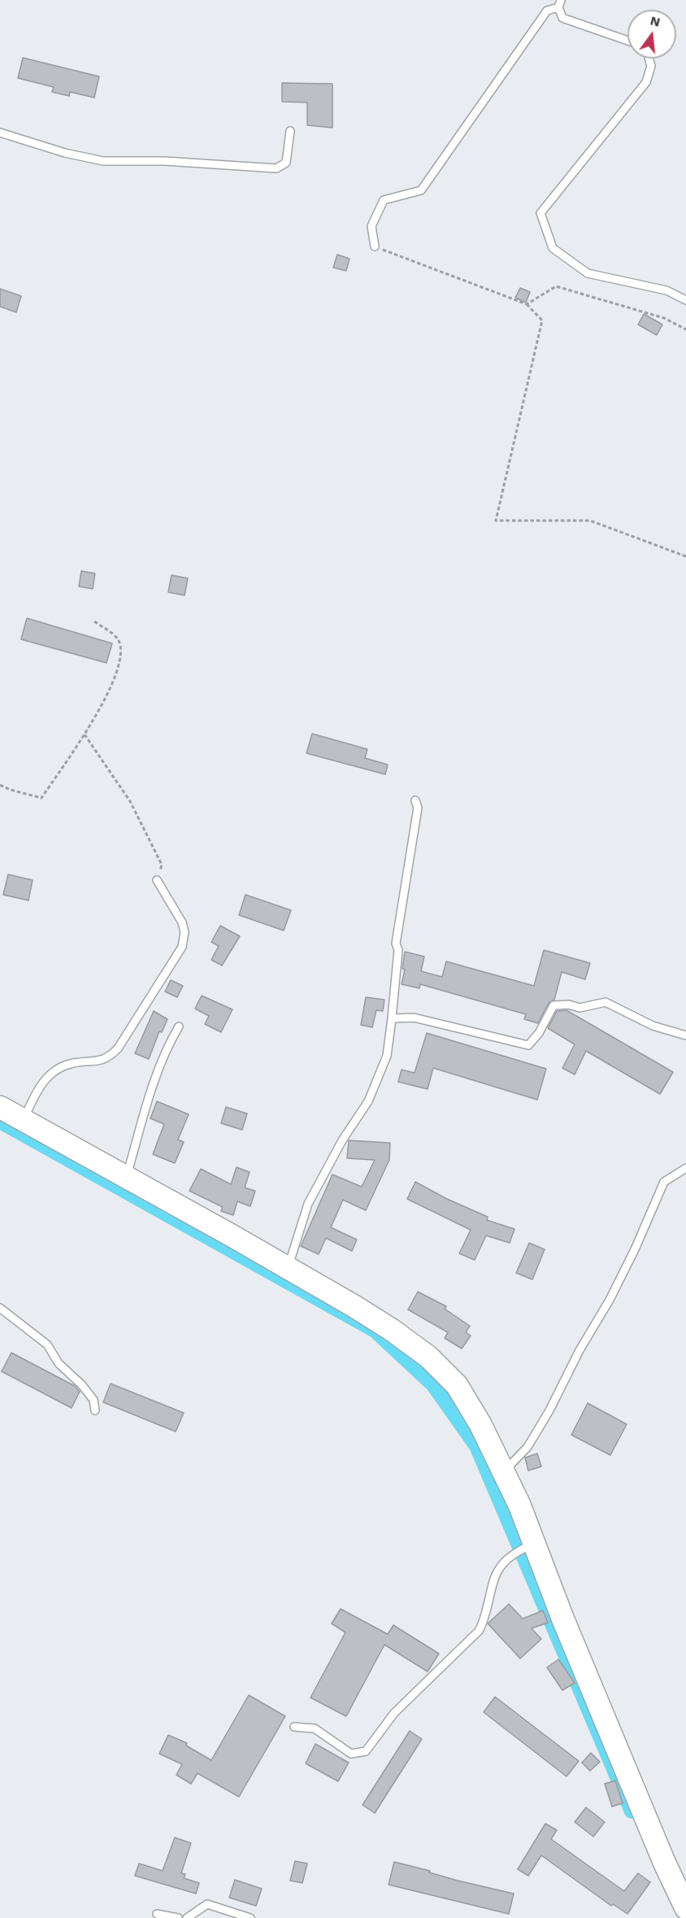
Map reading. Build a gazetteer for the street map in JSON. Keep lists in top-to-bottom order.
{
  "north": "top"
}
